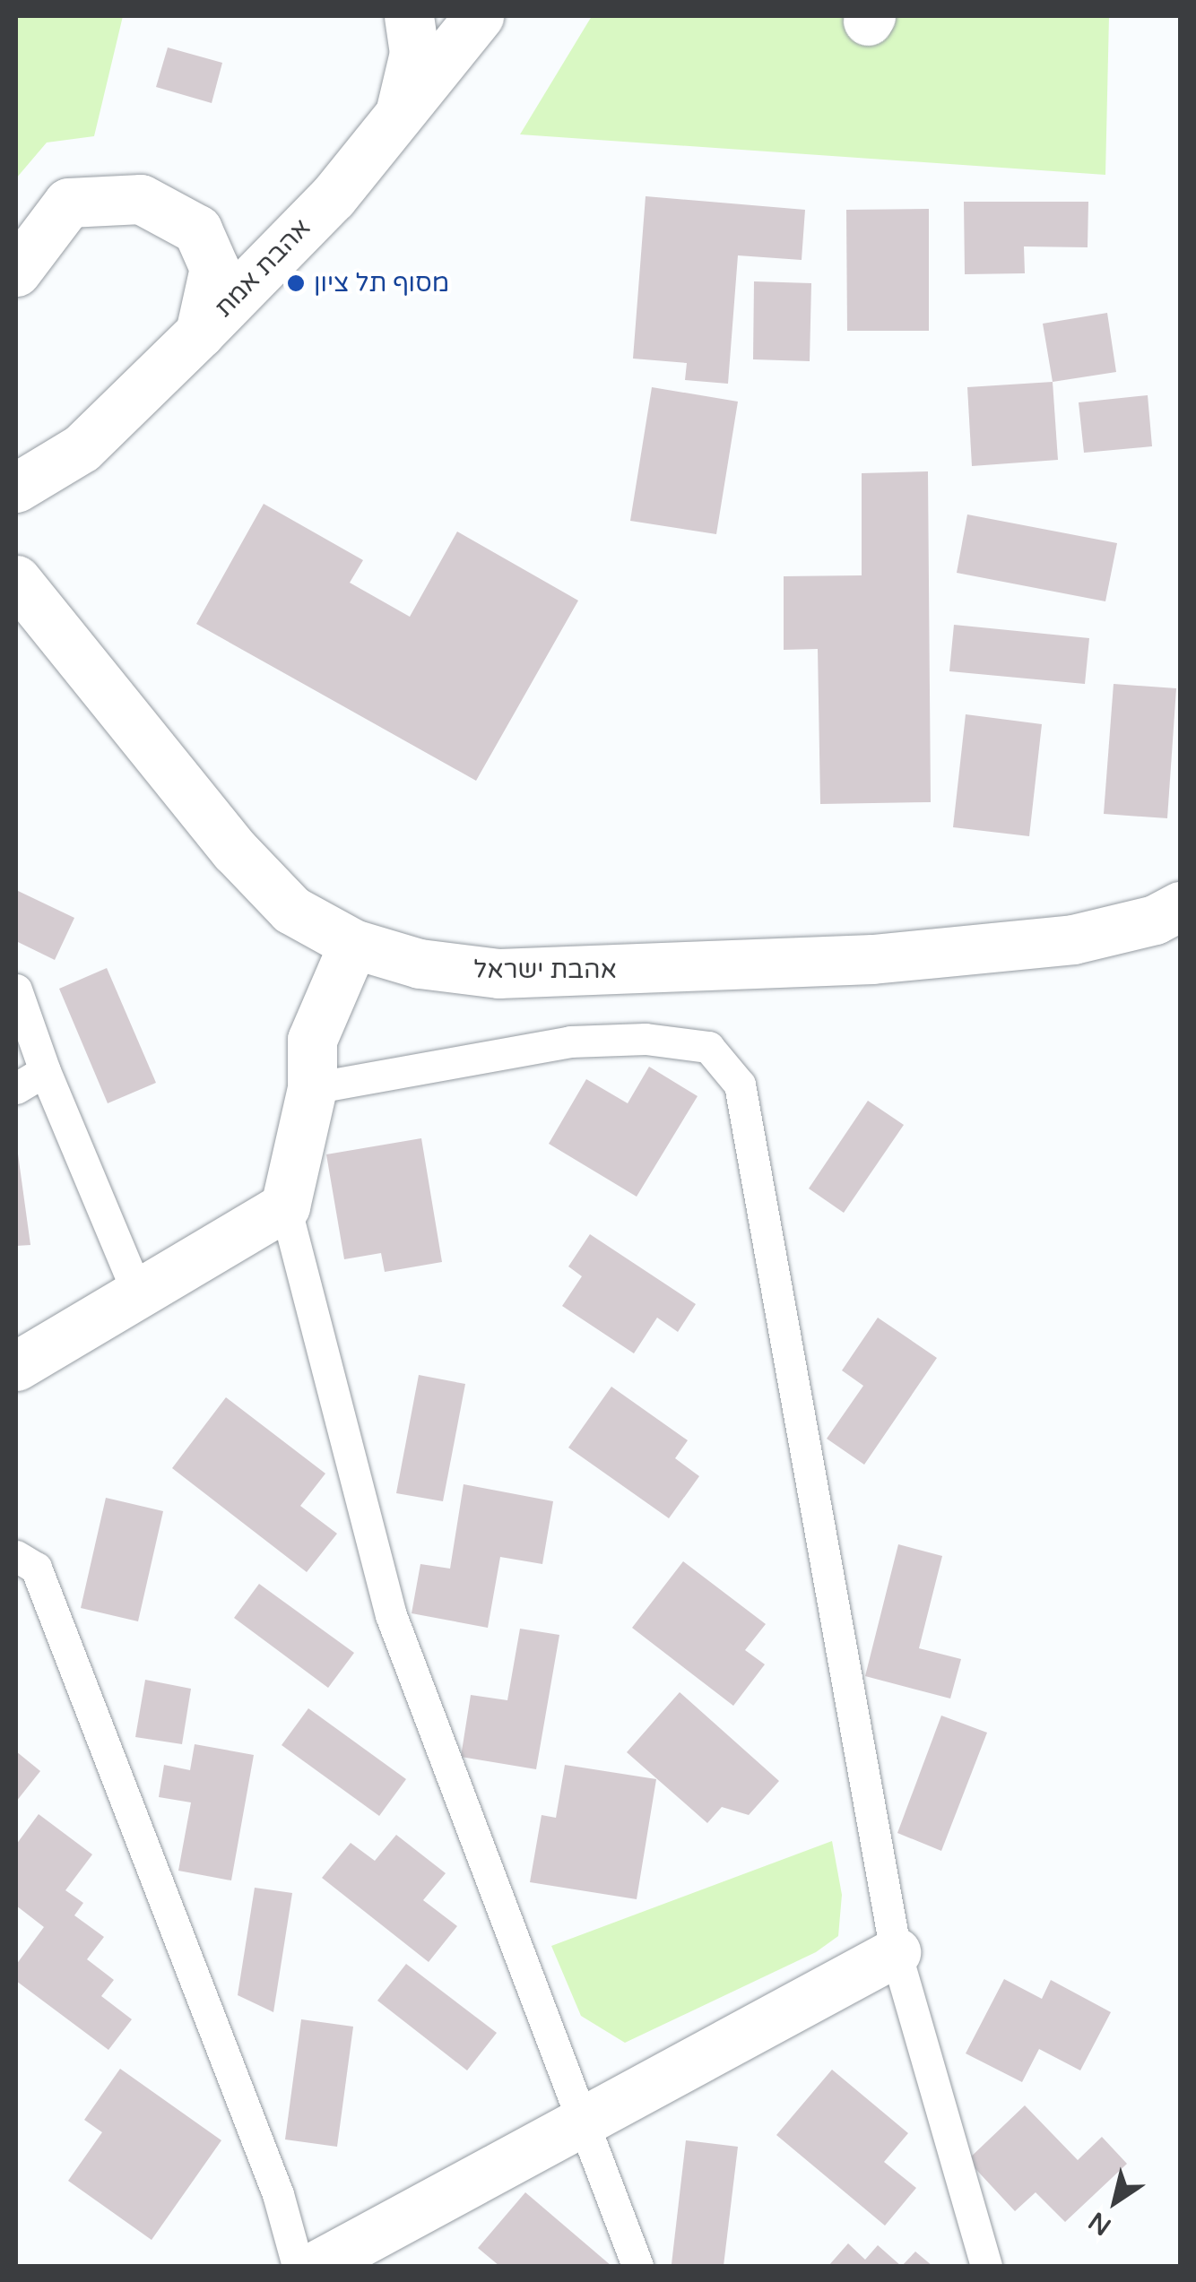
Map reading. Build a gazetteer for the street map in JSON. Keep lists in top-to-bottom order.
{
  "streets": {
    "street": ["אהבת אמת", "אהבת ישראל"]
  },
  "places": ["מסוף תל ציון"],
  "north": "bottom left"
}
